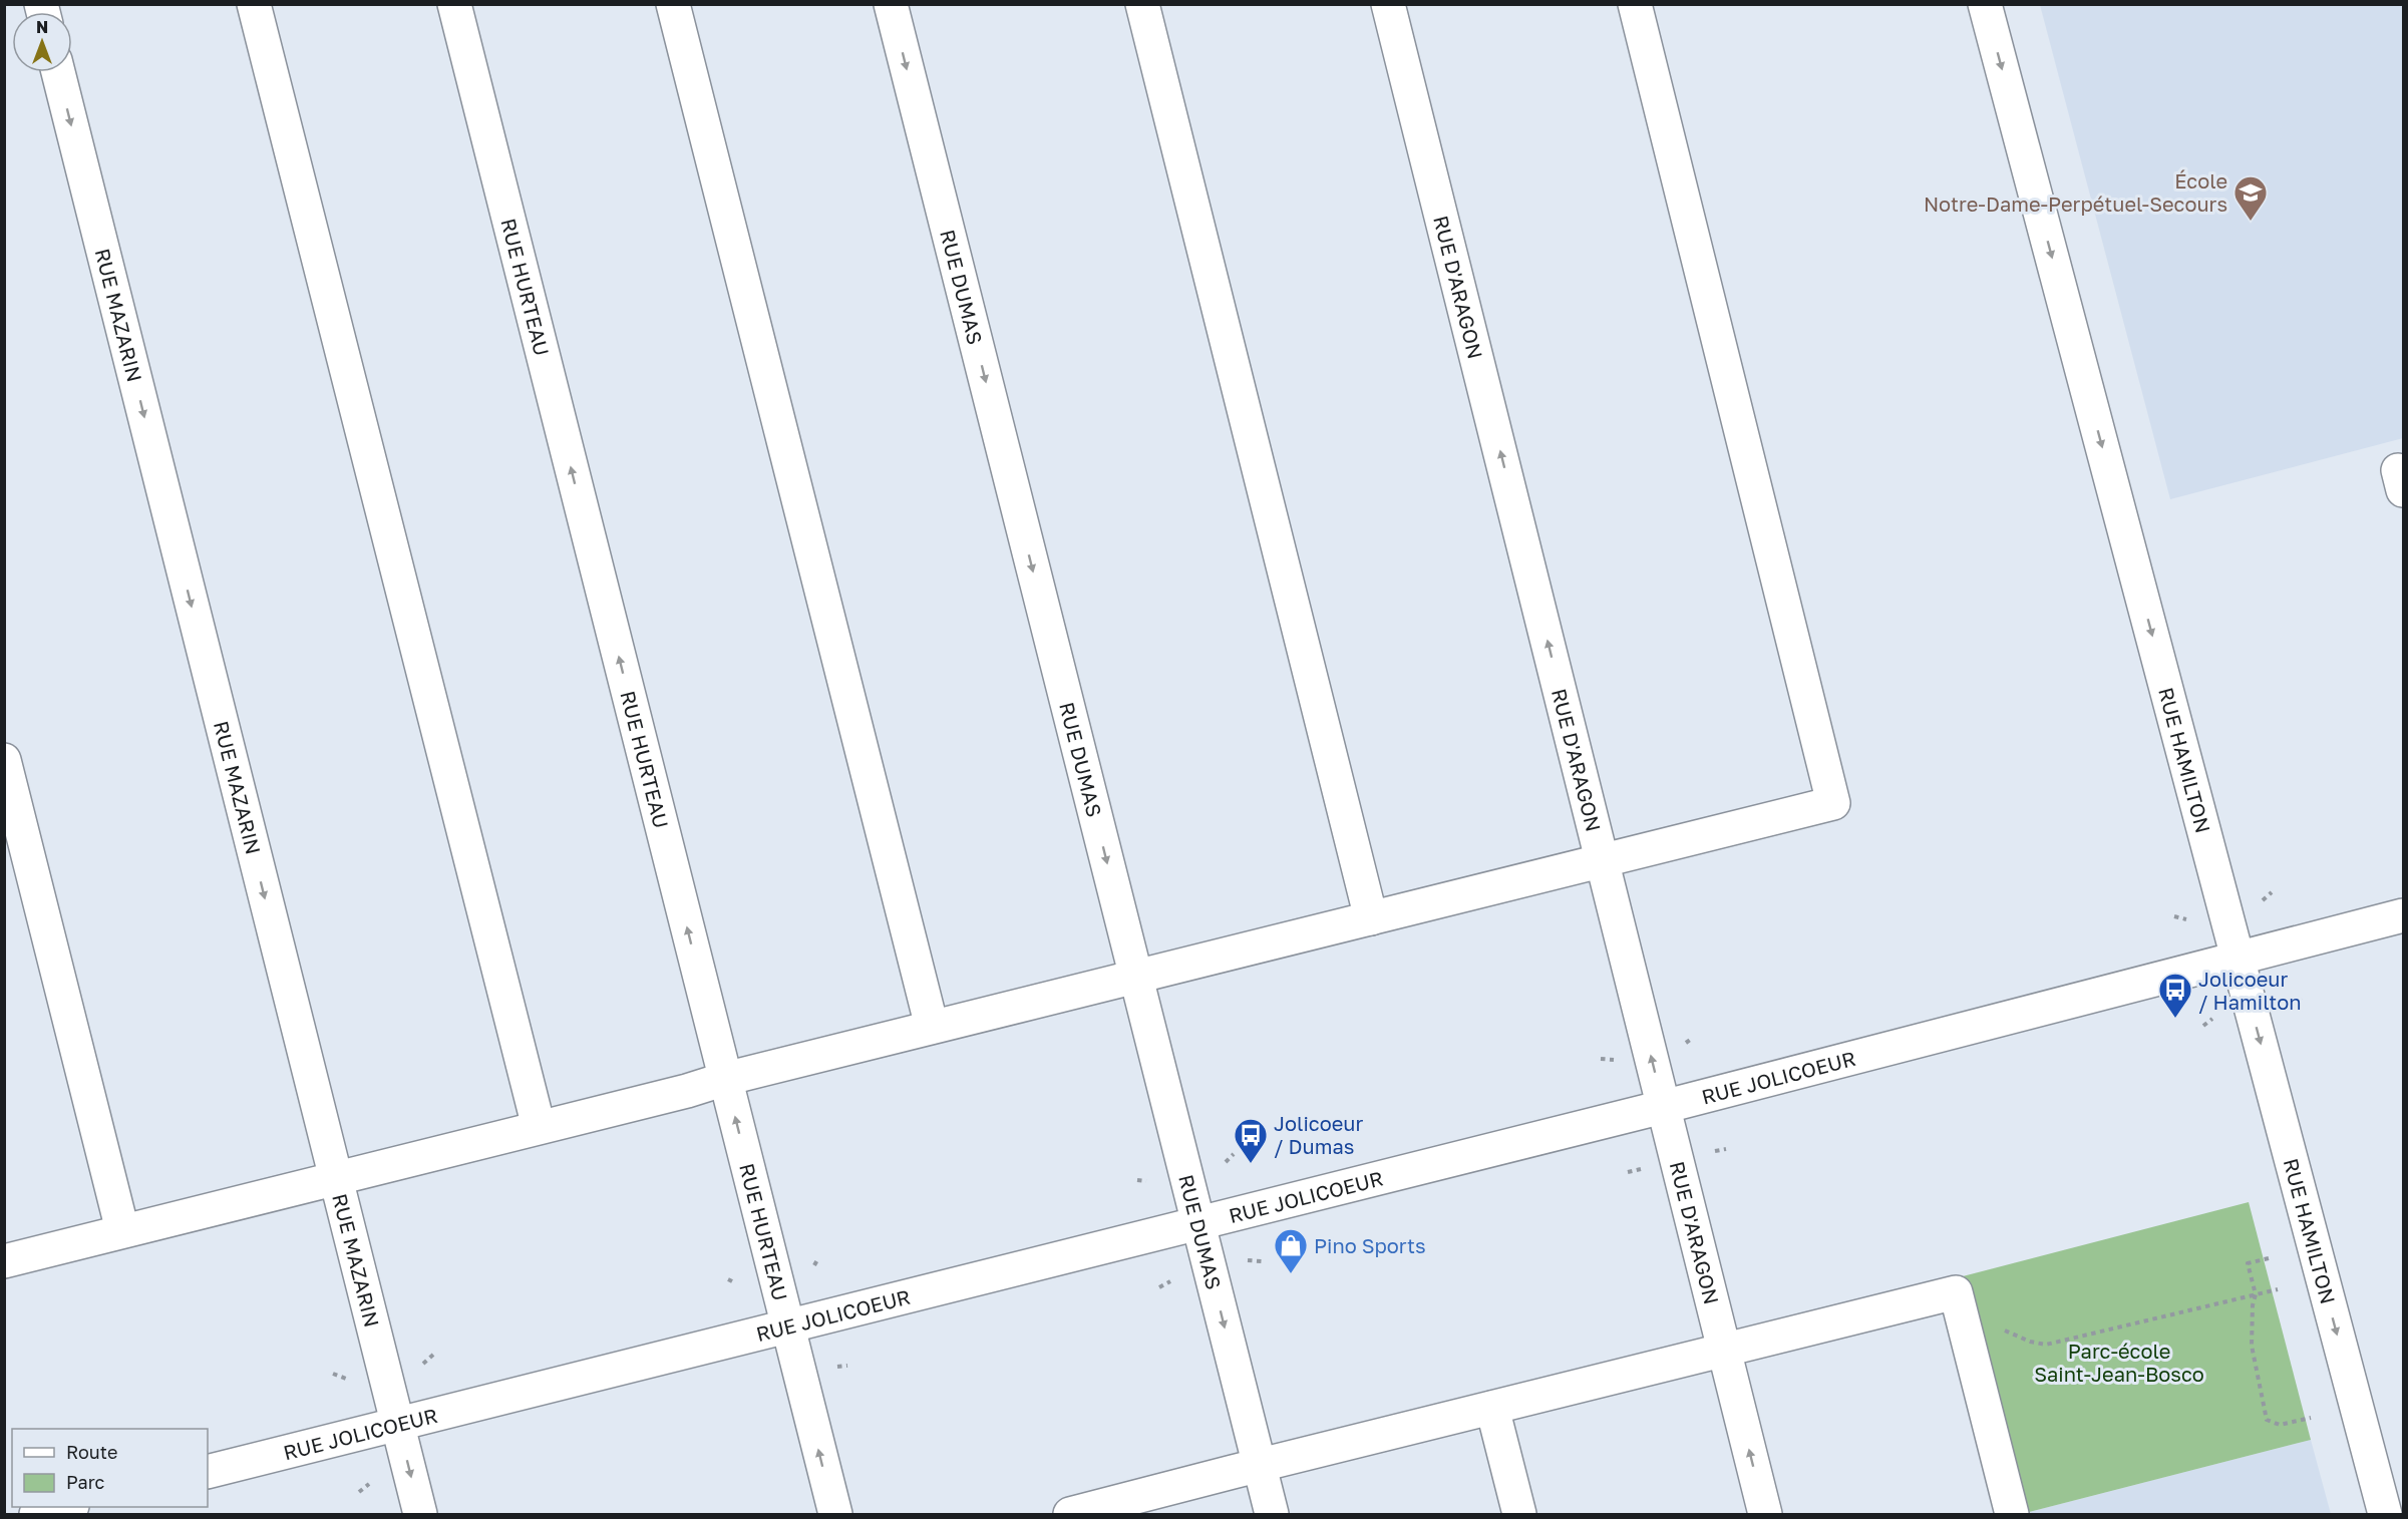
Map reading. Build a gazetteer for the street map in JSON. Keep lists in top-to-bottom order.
{
  "streets": {
    "street": [
      "RUE HURTEAU",
      "RUE DUMAS",
      "RUE D'ARAGON",
      "RUE MAZARIN",
      "RUE HAMILTON",
      "RUE JOLICOEUR"
    ]
  },
  "crossings": [
    ["RUE HURTEAU", "RUE JOLICOEUR"],
    ["RUE DUMAS", "RUE JOLICOEUR"],
    ["RUE D'ARAGON", "RUE JOLICOEUR"],
    ["RUE MAZARIN", "RUE JOLICOEUR"],
    ["RUE HAMILTON", "RUE JOLICOEUR"]
  ],
  "one_way": ["RUE HAMILTON"],
  "parks": ["Parc-école Saint-Jean-Bosco"],
  "places": {
    "school or university": ["École Notre-Dame-Perpétuel-Secours"],
    "bus stop": ["Jolicoeur / Hamilton", "Jolicoeur / Dumas"],
    "shop": ["Pino Sports"]
  },
  "legend": ["Route", "Parc"],
  "north": "top"
}
